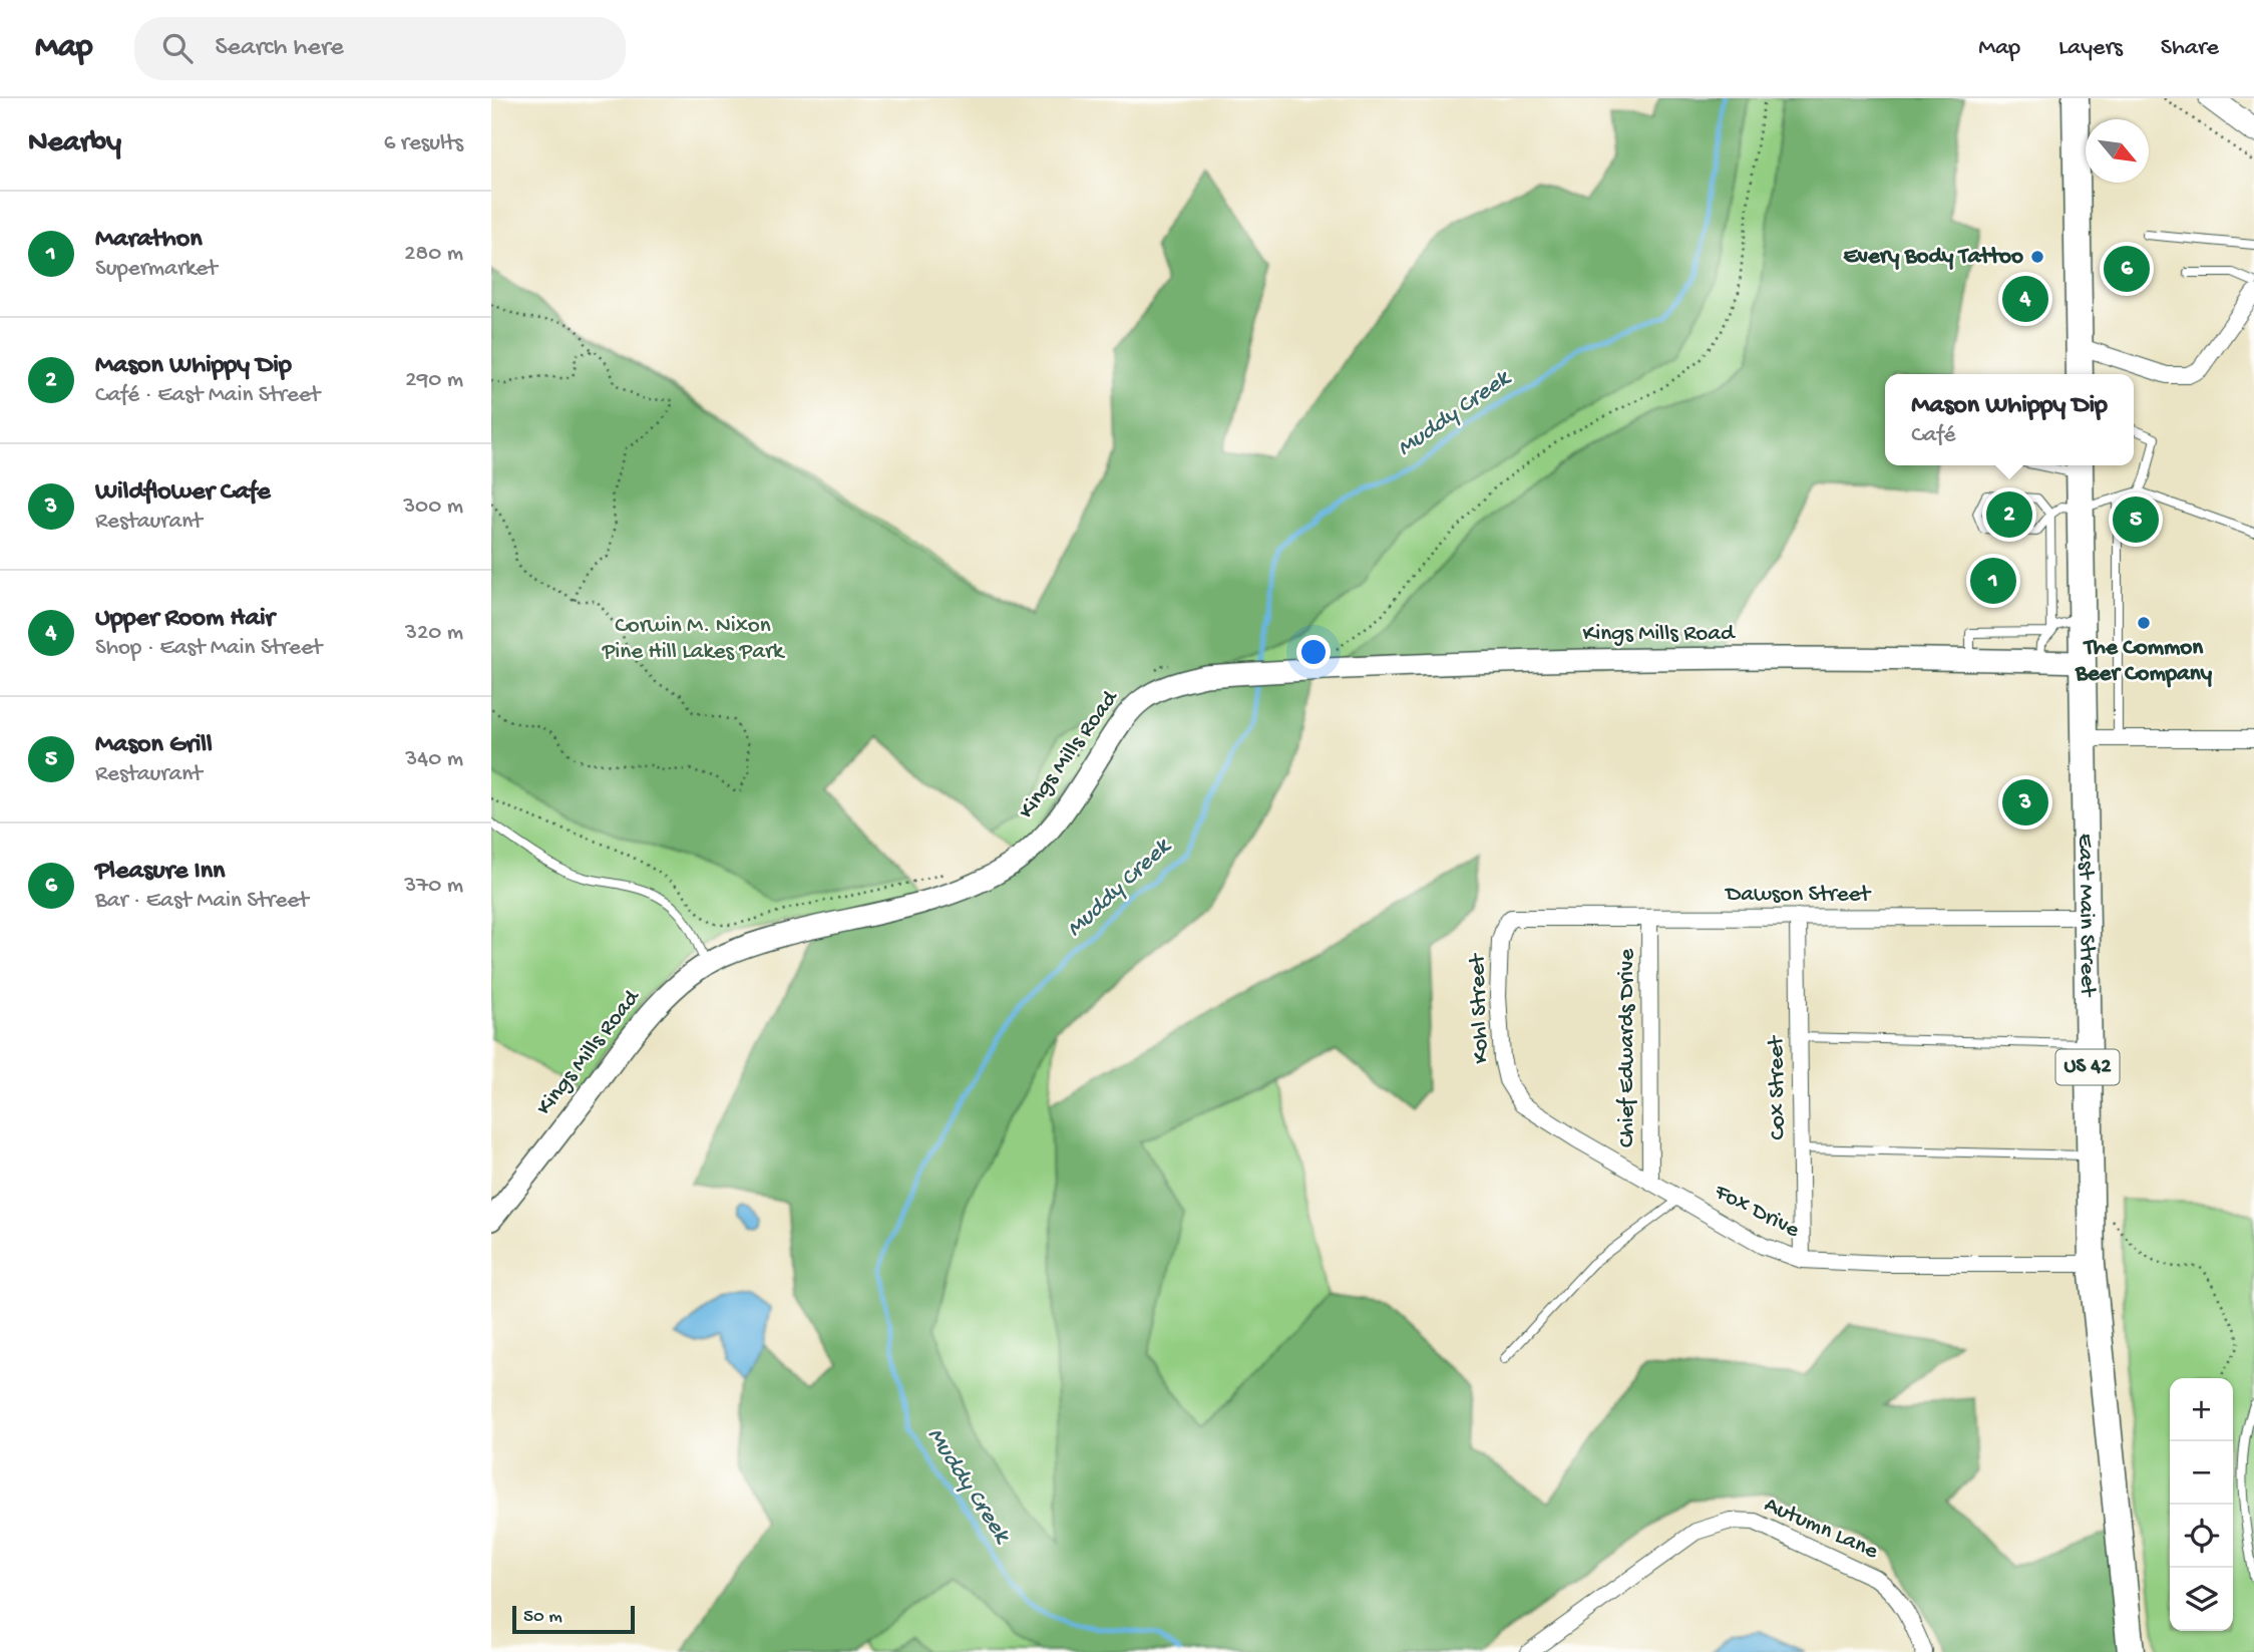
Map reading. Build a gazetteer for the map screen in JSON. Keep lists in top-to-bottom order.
{
  "streets": {
    "main road": ["East Main Street", "US 42"],
    "street": [
      "Kings Mills Road",
      "Dawson Street",
      "Kohl Street",
      "Chief Edwards Drive",
      "Cox Street",
      "Fox Drive",
      "Autumn Lane"
    ]
  },
  "crossings": [
    ["Kings Mills Road", "East Main Street"],
    ["Dawson Street", "East Main Street"],
    ["Dawson Street", "Kohl Street"],
    ["Dawson Street", "Chief Edwards Drive"],
    ["Dawson Street", "Cox Street"],
    ["East Main Street", "Fox Drive"],
    ["Kohl Street", "Fox Drive"],
    ["Chief Edwards Drive", "Fox Drive"],
    ["Cox Street", "Fox Drive"]
  ],
  "water": ["Muddy Creek"],
  "parks": ["Corwin M. Nixon Pine Hill Lakes Park"],
  "places": ["Every Body Tattoo", "The Common Beer Company"],
  "scale_bar": "50 m",
  "north": "bottom right",
  "page": {
    "header": "Map",
    "search": "Search here",
    "nav": ["Map", "Layers", "Share"],
    "heading": ["Nearby", "6 results"],
    "list": [
      {
        "mark": "1",
        "name": "Marathon",
        "note": "Supermarket",
        "value": "280 m"
      },
      {
        "mark": "2",
        "name": "Mason Whippy Dip",
        "note": "Café · East Main Street",
        "value": "290 m"
      },
      {
        "mark": "3",
        "name": "Wildflower Cafe",
        "note": "Restaurant",
        "value": "300 m"
      },
      {
        "mark": "4",
        "name": "Upper Room Hair",
        "note": "Shop · East Main Street",
        "value": "320 m"
      },
      {
        "mark": "5",
        "name": "Mason Grill",
        "note": "Restaurant",
        "value": "340 m"
      },
      {
        "mark": "6",
        "name": "Pleasure Inn",
        "note": "Bar · East Main Street",
        "value": "370 m"
      }
    ],
    "pins": [
      "6",
      "4",
      "2",
      "5",
      "1",
      "3"
    ],
    "popup": ["Mason Whippy Dip", "Café"],
    "map_buttons": ["+", "−"],
    "scale": "50 m"
  }
}
